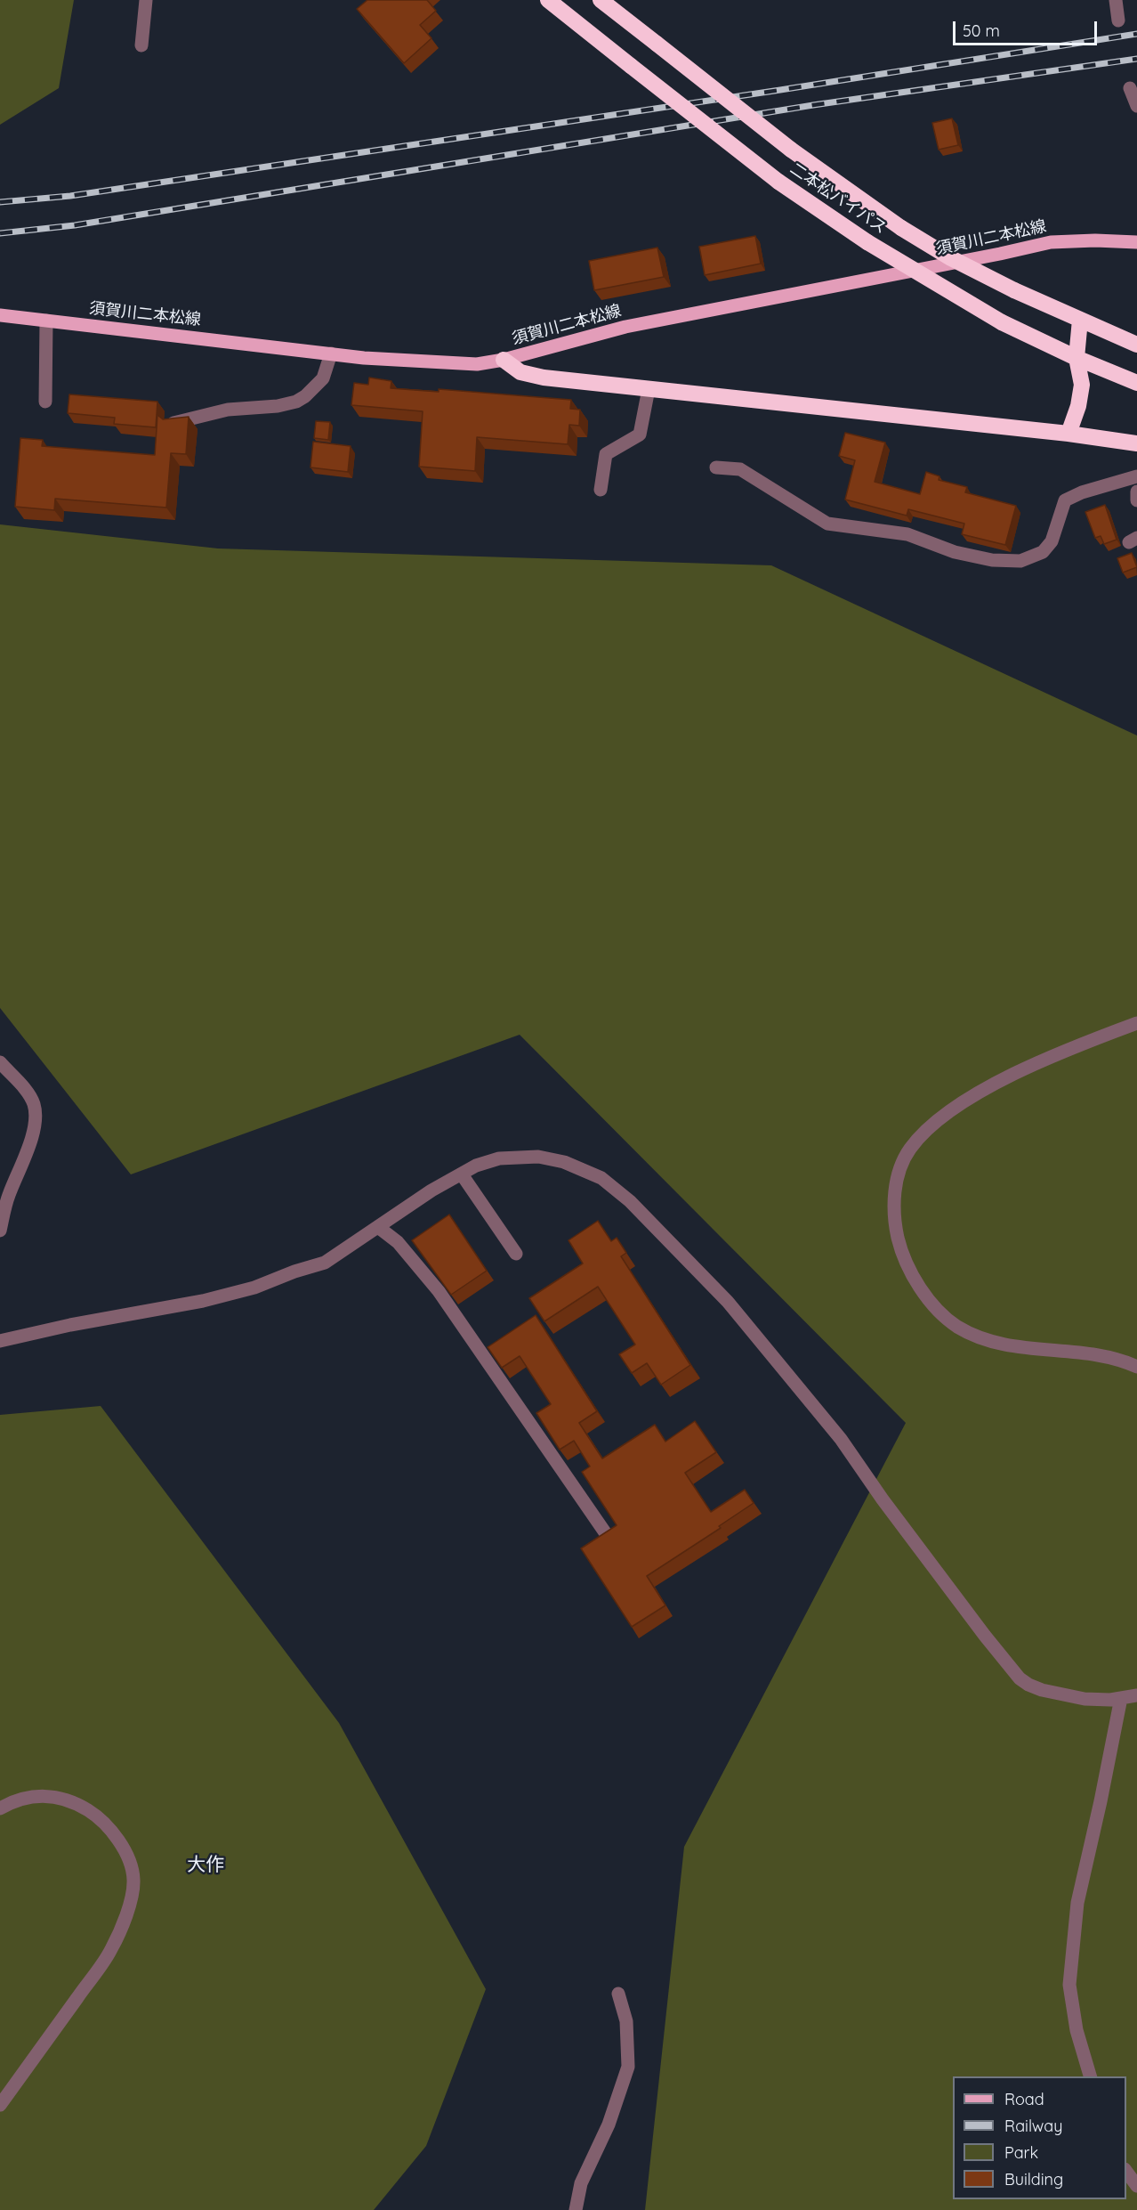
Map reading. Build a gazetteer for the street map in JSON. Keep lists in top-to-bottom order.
{
  "streets": {
    "highway": ["二本松バイパス"],
    "main road": ["須賀川二本松線"]
  },
  "districts": ["大作"],
  "legend": [
    "Road",
    "Railway",
    "Park",
    "Building"
  ],
  "scale_bar": "50 m"
}
